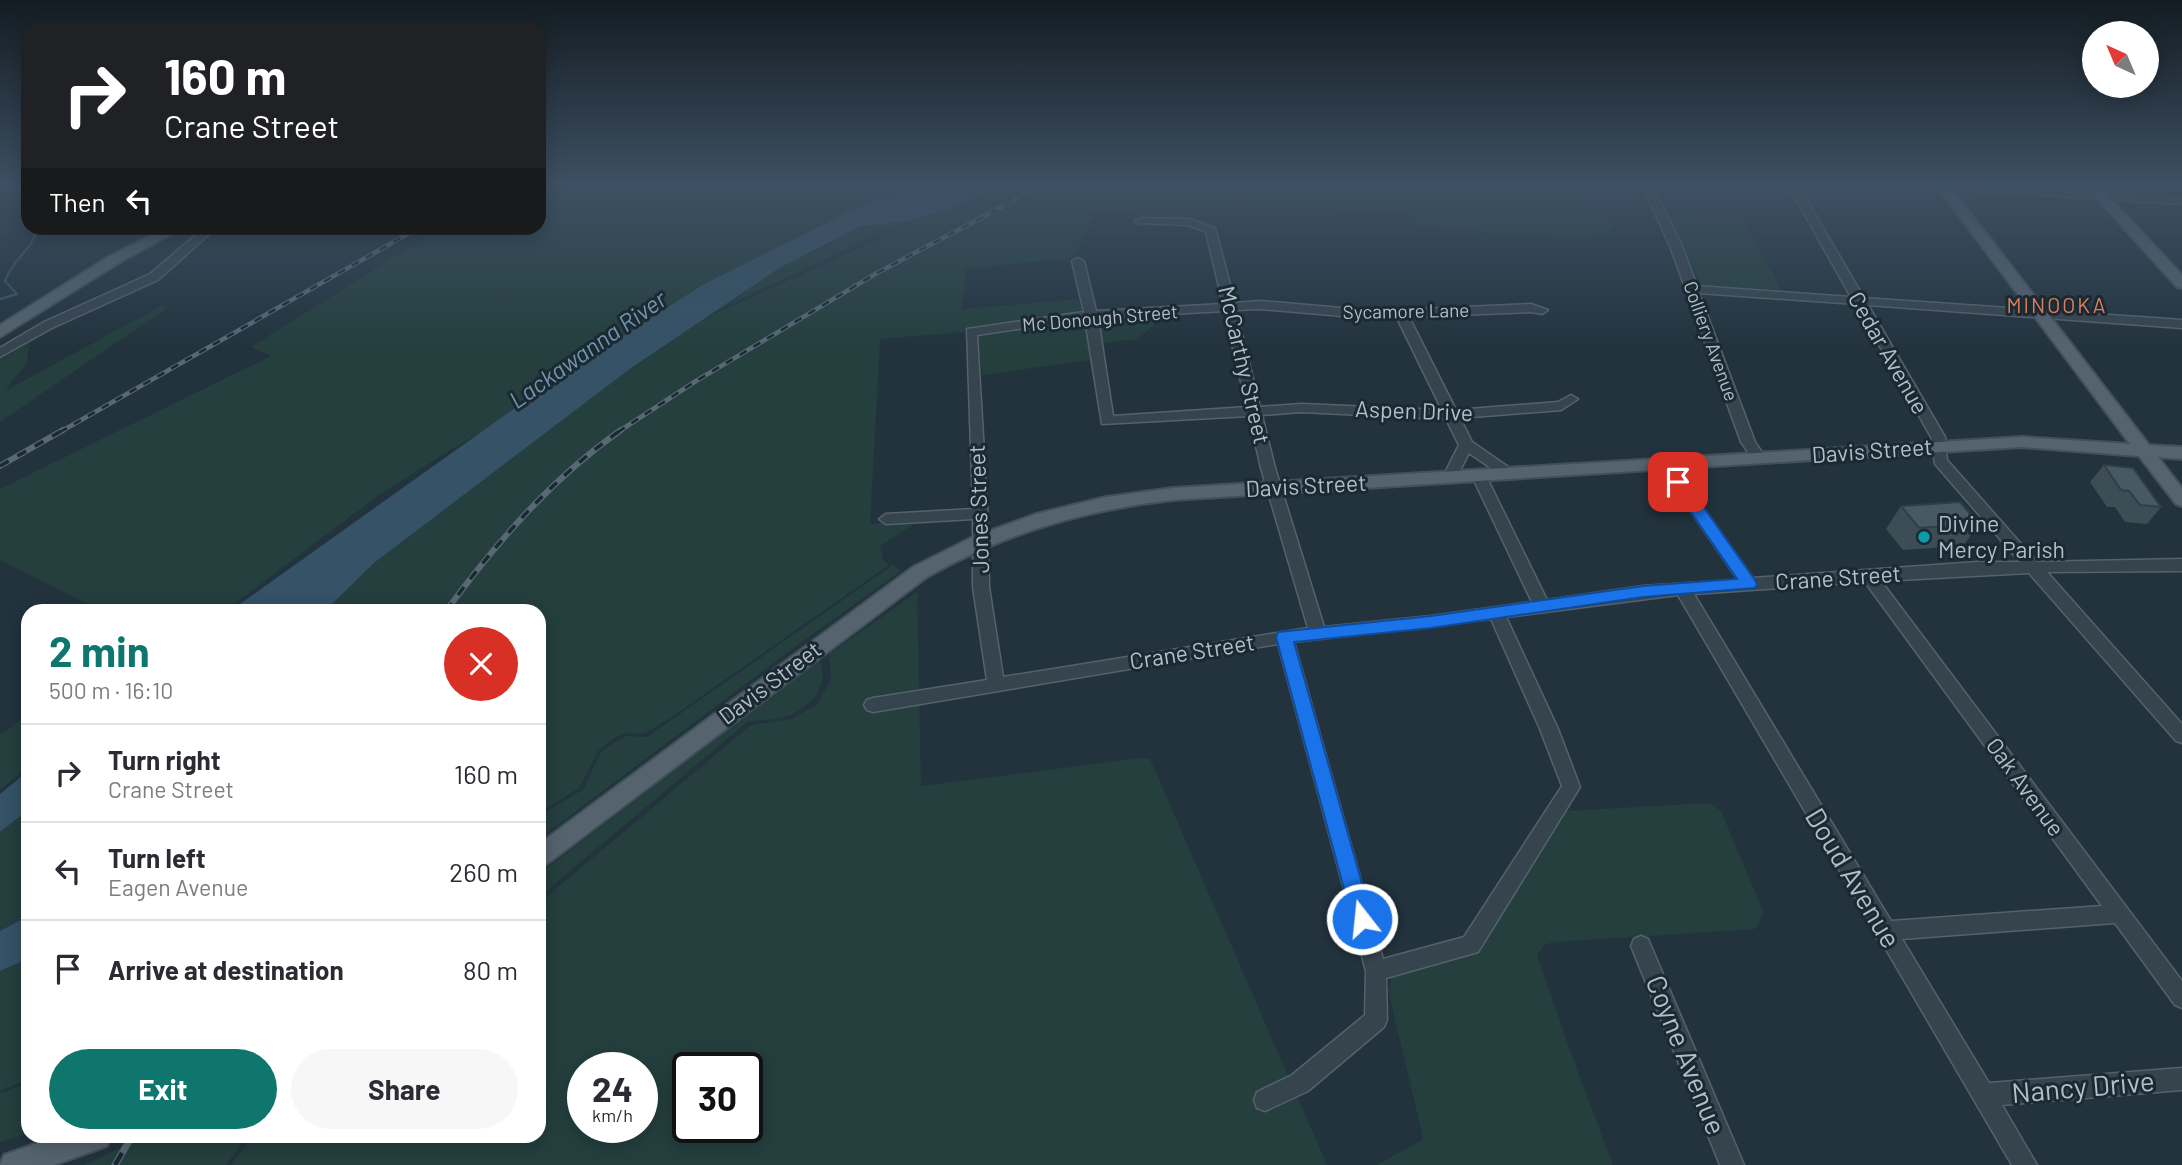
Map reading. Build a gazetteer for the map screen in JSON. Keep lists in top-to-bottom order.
{
  "streets": {
    "main road": ["Davis Street"],
    "street": [
      "Sycamore Lane",
      "Mc Donough Street",
      "Colliery Avenue",
      "Cedar Avenue",
      "McCarthy Street",
      "Aspen Drive",
      "Jones Street",
      "Crane Street",
      "Oak Avenue",
      "Doud Avenue",
      "Coyne Avenue",
      "Nancy Drive"
    ]
  },
  "crossings": [
    ["Sycamore Lane", "Mc Donough Street"],
    ["Sycamore Lane", "McCarthy Street"],
    ["Mc Donough Street", "McCarthy Street"],
    ["Mc Donough Street", "Aspen Drive"],
    ["Mc Donough Street", "Jones Street"],
    ["Colliery Avenue", "Davis Street"],
    ["Cedar Avenue", "Davis Street"],
    ["Cedar Avenue", "Crane Street"],
    ["McCarthy Street", "Aspen Drive"],
    ["McCarthy Street", "Davis Street"],
    ["McCarthy Street", "Crane Street"],
    ["Davis Street", "Jones Street"],
    ["Jones Street", "Crane Street"],
    ["Crane Street", "Oak Avenue"],
    ["Crane Street", "Doud Avenue"],
    ["Doud Avenue", "Nancy Drive"]
  ],
  "districts": ["MINOOKA"],
  "water": ["Lackawanna River"],
  "places": ["Divine Mercy Parish"],
  "north": "top left",
  "page": {
    "turn": ["160 m", "Crane Street"],
    "then": "Then",
    "heading": ["2 min", "500 m · 16:10"],
    "list": [
      {
        "name": "Turn right",
        "note": "Crane Street",
        "value": "160 m"
      },
      {
        "name": "Turn left",
        "note": "Eagen Avenue",
        "value": "260 m"
      },
      {
        "name": "Arrive at destination",
        "value": "80 m"
      }
    ],
    "buttons": ["Exit", "Share"],
    "speed": "24 km/h",
    "limit": "30"
  }
}
